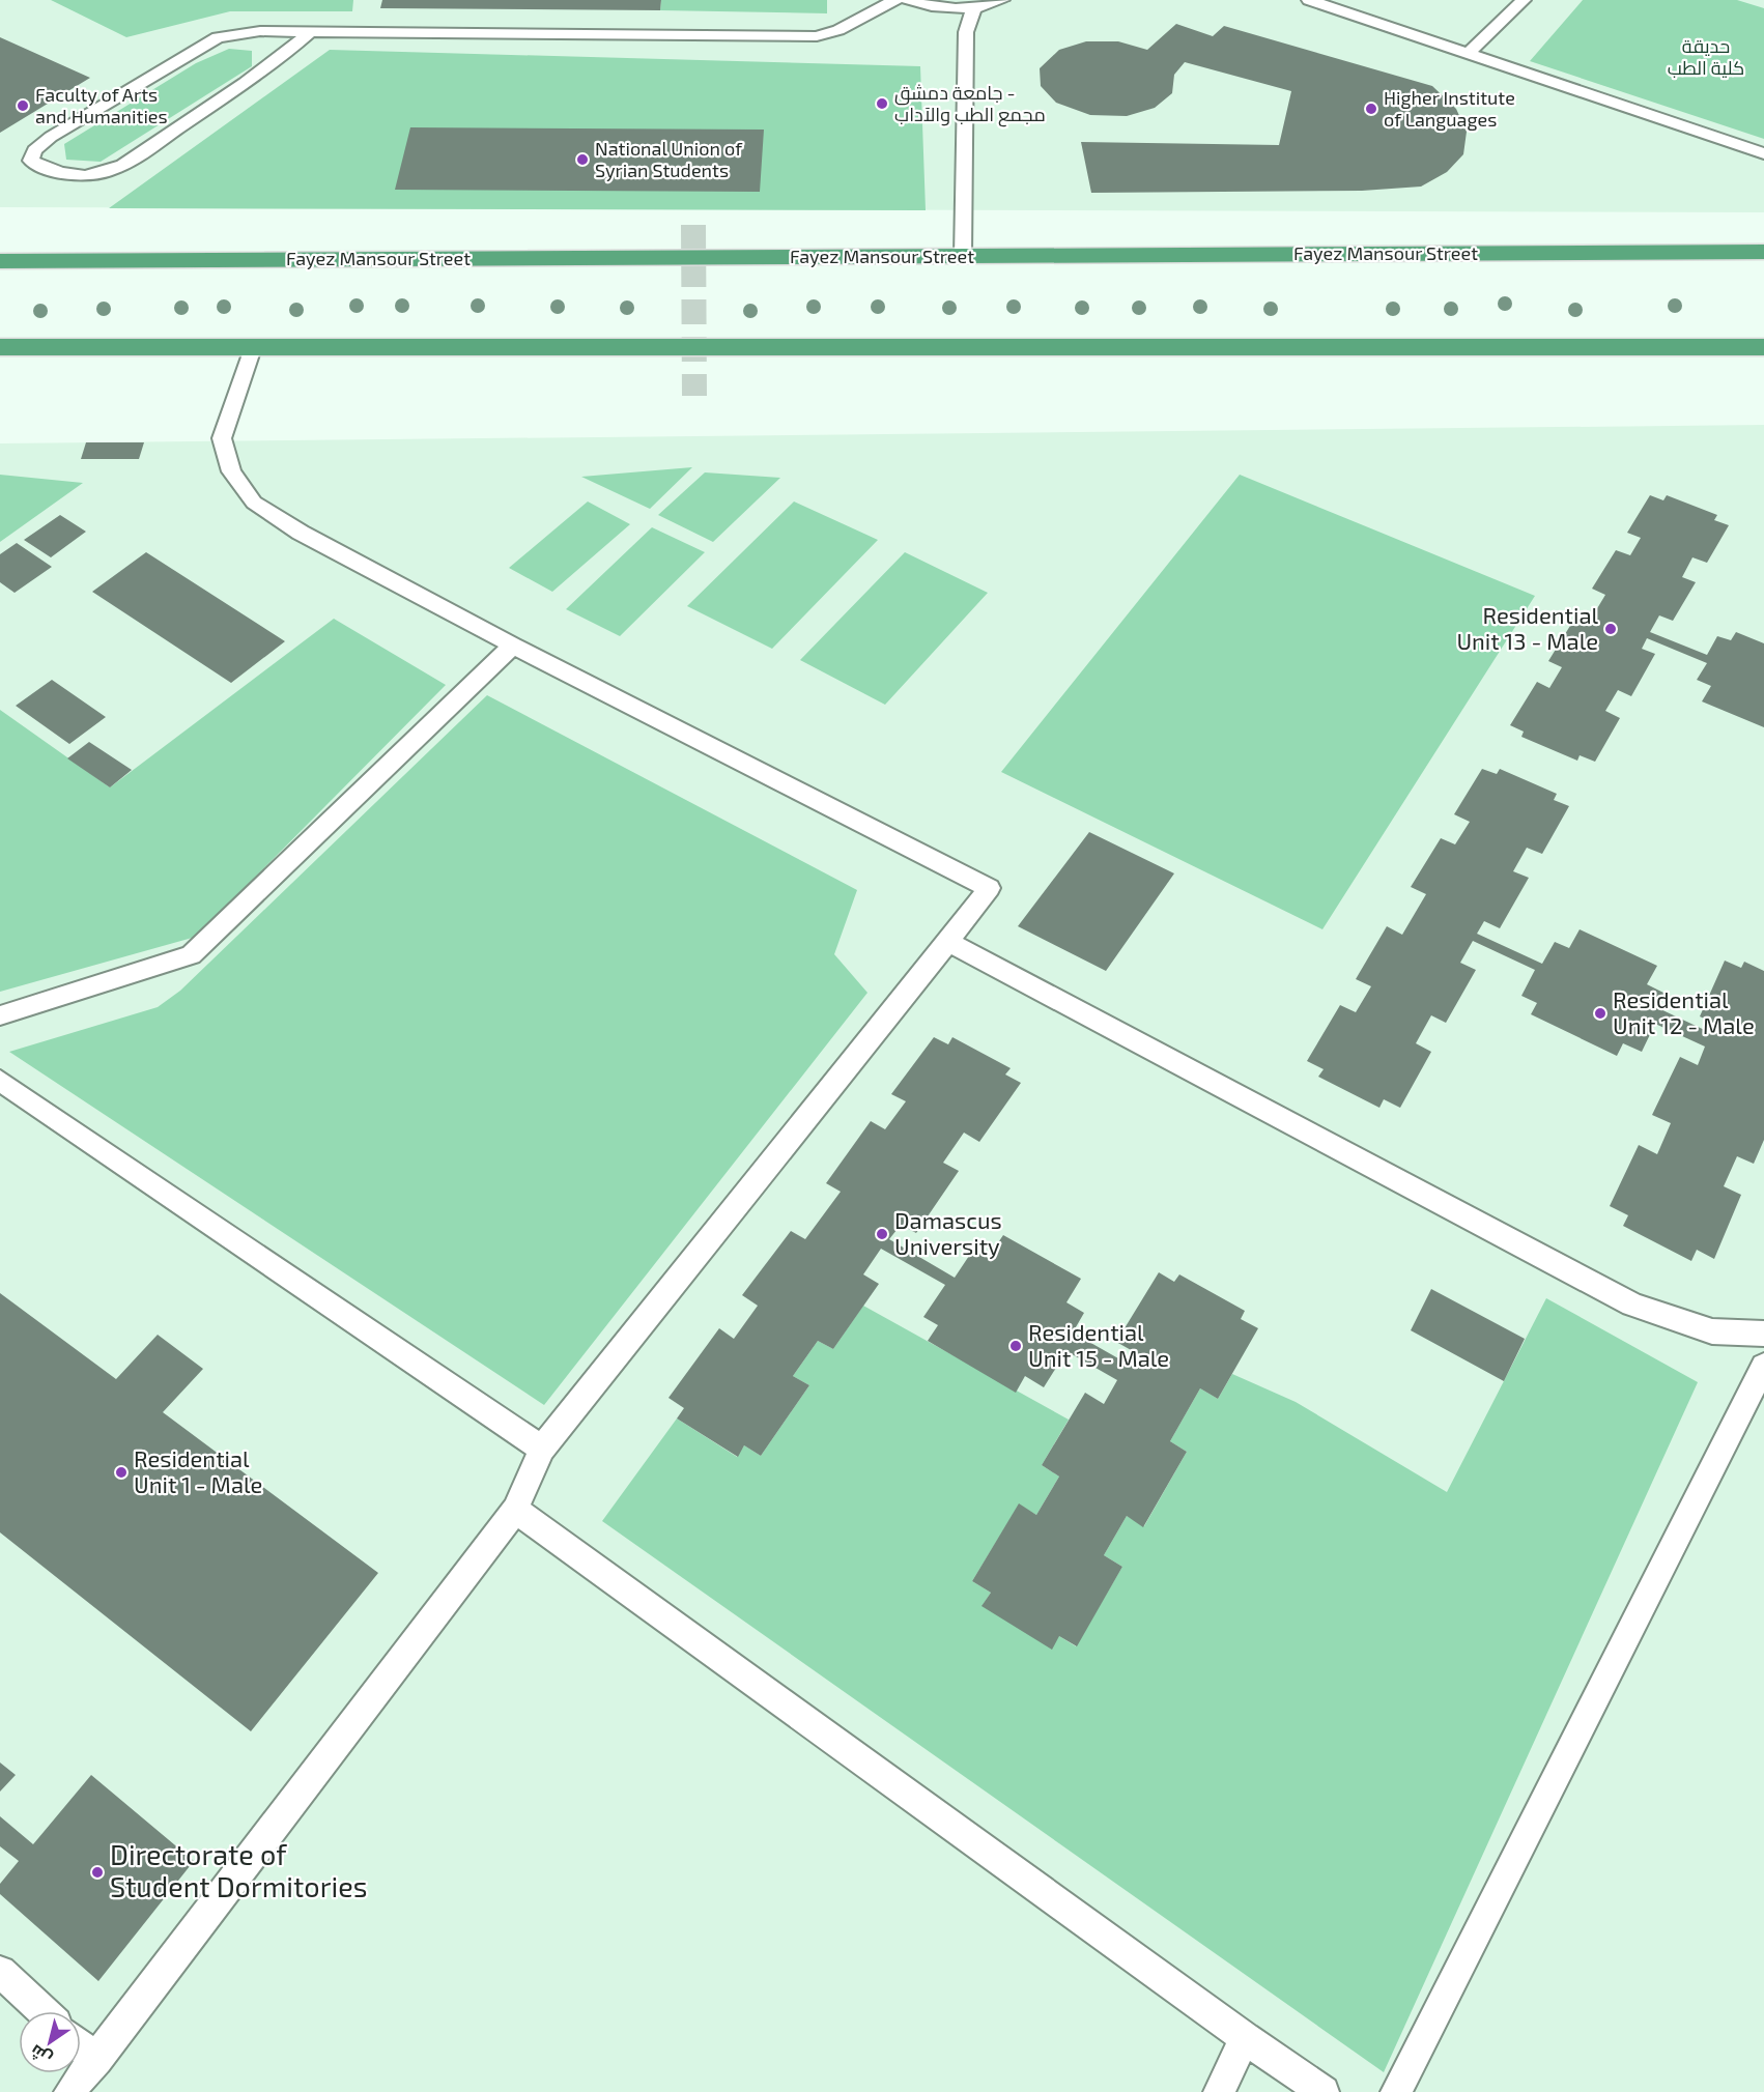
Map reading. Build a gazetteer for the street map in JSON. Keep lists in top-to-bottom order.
{
  "streets": {
    "highway": ["Fayez Mansour Street"]
  },
  "parks": ["حديقة كلية الطب"],
  "places": [
    "جامعة دمشق - مجمع الطب والآداب",
    "Faculty of Arts and Humanities",
    "Higher Institute of Languages",
    "National Union of Syrian Students",
    "Residential Unit 13 - Male",
    "Residential Unit 12 - Male",
    "Damascus University",
    "Residential Unit 15 - Male",
    "Residential Unit 1 - Male",
    "Directorate of Student Dormitories"
  ],
  "north": "bottom left"
}
